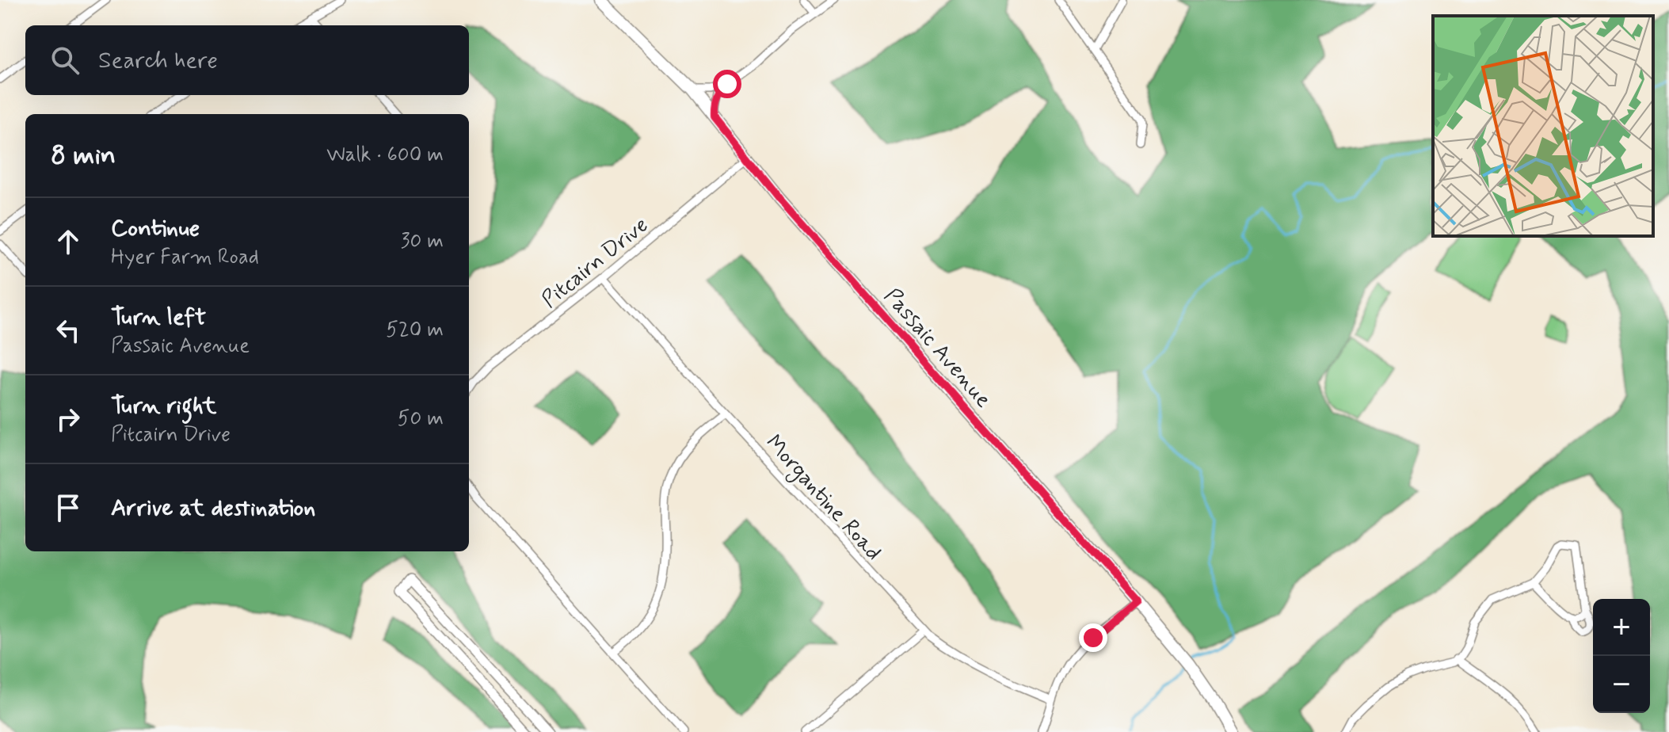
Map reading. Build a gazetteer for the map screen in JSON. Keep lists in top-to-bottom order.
{
  "streets": {
    "main road": ["Passaic Avenue"],
    "street": ["Pitcairn Drive", "Morgantine Road"]
  },
  "crossings": [
    ["Pitcairn Drive", "Passaic Avenue"],
    ["Pitcairn Drive", "Morgantine Road"]
  ],
  "page": {
    "search": "Search here",
    "heading": ["8 min", "Walk · 600 m"],
    "list": [
      ["Continue", "Hyer Farm Road", "30 m"],
      ["Turn left", "Passaic Avenue", "520 m"],
      ["Turn right", "Pitcairn Drive", "50 m"],
      "Arrive at destination"
    ],
    "map_buttons": ["+", "−"]
  }
}
